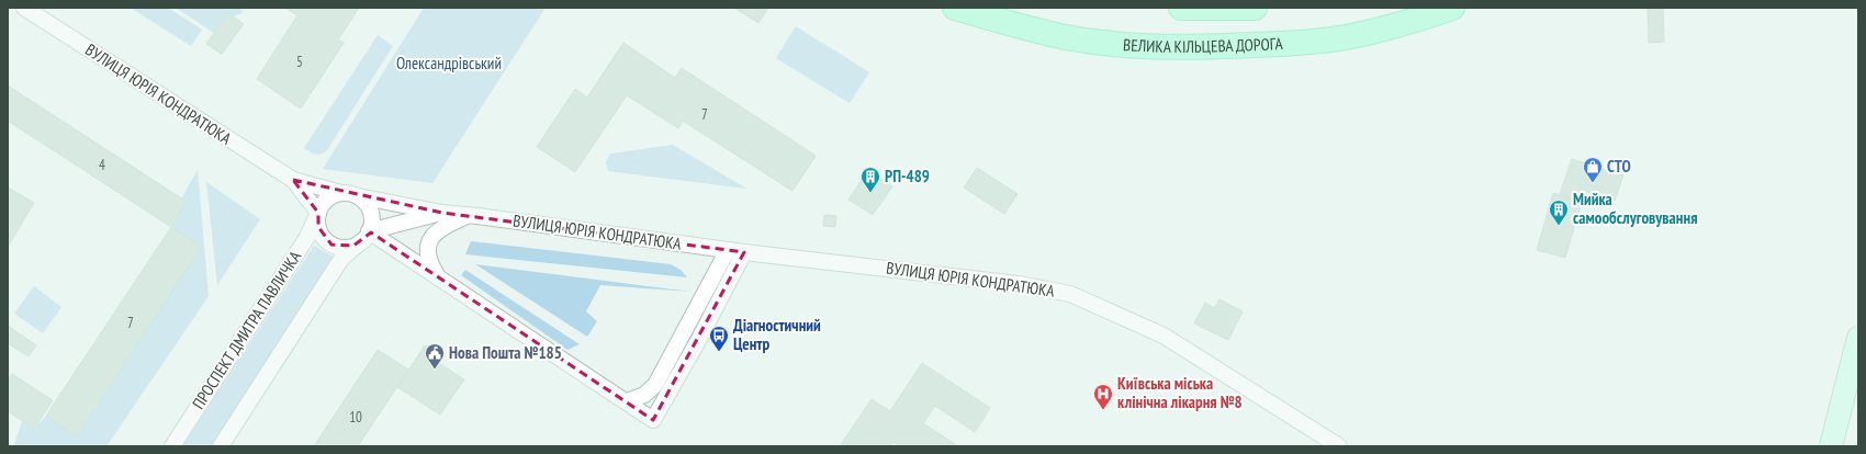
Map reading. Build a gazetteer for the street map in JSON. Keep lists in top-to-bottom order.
{
  "streets": {
    "main road": ["ВЕЛИКА КІЛЬЦЕВА ДОРОГА"],
    "street": ["ВУЛИЦЯ ЮРІЯ КОНДРАТЮКА", "ПРОСПЕКТ ДМИТРА ПАВЛИЧКА"]
  },
  "crossings": [
    ["ВУЛИЦЯ ЮРІЯ КОНДРАТЮКА", "ПРОСПЕКТ ДМИТРА ПАВЛИЧКА"]
  ],
  "parks": ["Олександрівський"],
  "places": {
    "shop": ["СТО"],
    "building": ["РП-489", "Мийка самообслуговування"],
    "bus stop": ["Діагностичний Центр"],
    "public building": ["Нова Пошта №185"],
    "hospital": ["Київська міська клінічна лікарня №8"]
  },
  "house_numbers": [
    "5",
    "7",
    "4",
    "7",
    "10"
  ]
}
